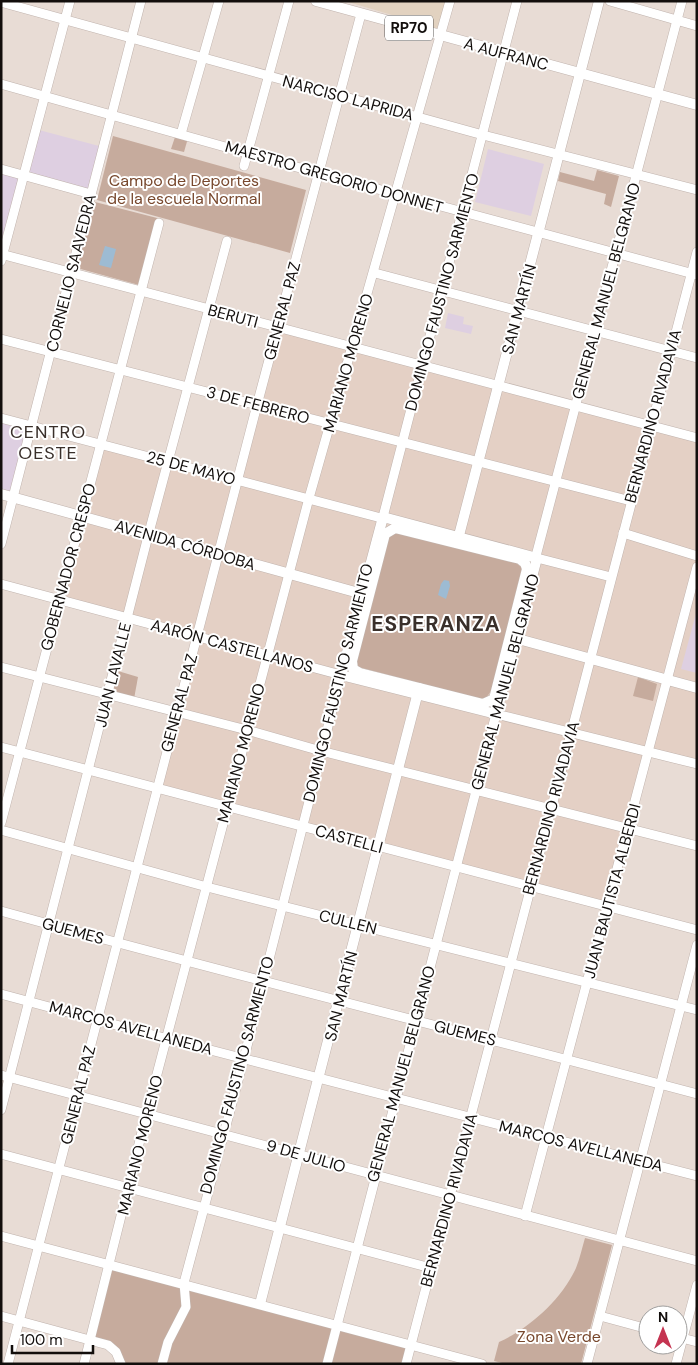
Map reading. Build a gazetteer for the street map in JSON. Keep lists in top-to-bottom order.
{
  "streets": {
    "main road": [
      "RP70",
      "A AUFRANC",
      "GENERAL MANUEL BELGRANO",
      "DOMINGO FAUSTINO SARMIENTO",
      "SAN MARTÍN",
      "25 DE MAYO",
      "AVENIDA CÓRDOBA",
      "AARÓN CASTELLANOS"
    ],
    "street": [
      "NARCISO LAPRIDA",
      "MAESTRO GREGORIO DONNET",
      "CORNELIO SAAVEDRA",
      "GENERAL PAZ",
      "BERUTI",
      "MARIANO MORENO",
      "3 DE FEBRERO",
      "BERNARDINO RIVADAVIA",
      "GOBERNADOR CRESPO",
      "JUAN LAVALLE",
      "CASTELLI",
      "JUAN BAUTISTA ALBERDI",
      "CULLEN",
      "GUEMES",
      "MARCOS AVELLANEDA",
      "9 DE JULIO"
    ]
  },
  "crossings": [
    ["A AUFRANC", "GENERAL MANUEL BELGRANO"],
    ["A AUFRANC", "DOMINGO FAUSTINO SARMIENTO"],
    ["A AUFRANC", "SAN MARTÍN"],
    ["A AUFRANC", "GENERAL PAZ"],
    ["A AUFRANC", "MARIANO MORENO"],
    ["NARCISO LAPRIDA", "CORNELIO SAAVEDRA"],
    ["NARCISO LAPRIDA", "GENERAL MANUEL BELGRANO"],
    ["NARCISO LAPRIDA", "DOMINGO FAUSTINO SARMIENTO"],
    ["NARCISO LAPRIDA", "SAN MARTÍN"],
    ["NARCISO LAPRIDA", "GENERAL PAZ"],
    ["NARCISO LAPRIDA", "MARIANO MORENO"],
    ["MAESTRO GREGORIO DONNET", "CORNELIO SAAVEDRA"],
    ["MAESTRO GREGORIO DONNET", "GENERAL MANUEL BELGRANO"],
    ["MAESTRO GREGORIO DONNET", "DOMINGO FAUSTINO SARMIENTO"],
    ["MAESTRO GREGORIO DONNET", "SAN MARTÍN"],
    ["MAESTRO GREGORIO DONNET", "GENERAL PAZ"],
    ["MAESTRO GREGORIO DONNET", "MARIANO MORENO"],
    ["MAESTRO GREGORIO DONNET", "BERNARDINO RIVADAVIA"],
    ["CORNELIO SAAVEDRA", "BERUTI"],
    ["CORNELIO SAAVEDRA", "3 DE FEBRERO"],
    ["CORNELIO SAAVEDRA", "25 DE MAYO"],
    ["CORNELIO SAAVEDRA", "AVENIDA CÓRDOBA"],
    ["GENERAL MANUEL BELGRANO", "BERUTI"],
    ["GENERAL MANUEL BELGRANO", "3 DE FEBRERO"],
    ["GENERAL MANUEL BELGRANO", "25 DE MAYO"],
    ["GENERAL MANUEL BELGRANO", "AARÓN CASTELLANOS"],
    ["GENERAL MANUEL BELGRANO", "CASTELLI"],
    ["GENERAL MANUEL BELGRANO", "CULLEN"],
    ["GENERAL MANUEL BELGRANO", "GUEMES"],
    ["GENERAL MANUEL BELGRANO", "MARCOS AVELLANEDA"],
    ["GENERAL MANUEL BELGRANO", "9 DE JULIO"],
    ["DOMINGO FAUSTINO SARMIENTO", "BERUTI"],
    ["DOMINGO FAUSTINO SARMIENTO", "3 DE FEBRERO"],
    ["DOMINGO FAUSTINO SARMIENTO", "25 DE MAYO"],
    ["DOMINGO FAUSTINO SARMIENTO", "AVENIDA CÓRDOBA"],
    ["DOMINGO FAUSTINO SARMIENTO", "AARÓN CASTELLANOS"],
    ["DOMINGO FAUSTINO SARMIENTO", "CASTELLI"],
    ["DOMINGO FAUSTINO SARMIENTO", "CULLEN"],
    ["DOMINGO FAUSTINO SARMIENTO", "GUEMES"],
    ["DOMINGO FAUSTINO SARMIENTO", "MARCOS AVELLANEDA"],
    ["DOMINGO FAUSTINO SARMIENTO", "9 DE JULIO"],
    ["SAN MARTÍN", "BERUTI"],
    ["SAN MARTÍN", "3 DE FEBRERO"],
    ["SAN MARTÍN", "25 DE MAYO"],
    ["SAN MARTÍN", "AARÓN CASTELLANOS"],
    ["SAN MARTÍN", "CASTELLI"],
    ["SAN MARTÍN", "CULLEN"],
    ["SAN MARTÍN", "GUEMES"],
    ["SAN MARTÍN", "MARCOS AVELLANEDA"],
    ["SAN MARTÍN", "9 DE JULIO"],
    ["GENERAL PAZ", "BERUTI"],
    ["GENERAL PAZ", "3 DE FEBRERO"],
    ["GENERAL PAZ", "25 DE MAYO"],
    ["GENERAL PAZ", "AVENIDA CÓRDOBA"],
    ["GENERAL PAZ", "AARÓN CASTELLANOS"],
    ["GENERAL PAZ", "CASTELLI"],
    ["GENERAL PAZ", "CULLEN"],
    ["GENERAL PAZ", "GUEMES"],
    ["GENERAL PAZ", "MARCOS AVELLANEDA"],
    ["GENERAL PAZ", "9 DE JULIO"],
    ["BERUTI", "MARIANO MORENO"],
    ["BERUTI", "BERNARDINO RIVADAVIA"],
    ["BERUTI", "GOBERNADOR CRESPO"],
    ["BERUTI", "JUAN LAVALLE"],
    ["MARIANO MORENO", "3 DE FEBRERO"],
    ["MARIANO MORENO", "25 DE MAYO"],
    ["MARIANO MORENO", "AVENIDA CÓRDOBA"],
    ["MARIANO MORENO", "AARÓN CASTELLANOS"],
    ["MARIANO MORENO", "CASTELLI"],
    ["MARIANO MORENO", "CULLEN"],
    ["MARIANO MORENO", "GUEMES"],
    ["MARIANO MORENO", "MARCOS AVELLANEDA"],
    ["MARIANO MORENO", "9 DE JULIO"],
    ["3 DE FEBRERO", "BERNARDINO RIVADAVIA"],
    ["3 DE FEBRERO", "GOBERNADOR CRESPO"],
    ["3 DE FEBRERO", "JUAN LAVALLE"],
    ["BERNARDINO RIVADAVIA", "25 DE MAYO"],
    ["BERNARDINO RIVADAVIA", "AARÓN CASTELLANOS"],
    ["BERNARDINO RIVADAVIA", "CASTELLI"],
    ["BERNARDINO RIVADAVIA", "CULLEN"],
    ["BERNARDINO RIVADAVIA", "GUEMES"],
    ["BERNARDINO RIVADAVIA", "MARCOS AVELLANEDA"],
    ["BERNARDINO RIVADAVIA", "9 DE JULIO"],
    ["25 DE MAYO", "GOBERNADOR CRESPO"],
    ["25 DE MAYO", "JUAN LAVALLE"],
    ["AVENIDA CÓRDOBA", "GOBERNADOR CRESPO"],
    ["AVENIDA CÓRDOBA", "JUAN LAVALLE"],
    ["GOBERNADOR CRESPO", "AARÓN CASTELLANOS"],
    ["GOBERNADOR CRESPO", "CASTELLI"],
    ["AARÓN CASTELLANOS", "JUAN LAVALLE"],
    ["AARÓN CASTELLANOS", "JUAN BAUTISTA ALBERDI"],
    ["JUAN LAVALLE", "CASTELLI"],
    ["JUAN LAVALLE", "CULLEN"],
    ["JUAN LAVALLE", "GUEMES"],
    ["JUAN LAVALLE", "MARCOS AVELLANEDA"],
    ["JUAN LAVALLE", "9 DE JULIO"],
    ["CASTELLI", "JUAN BAUTISTA ALBERDI"],
    ["JUAN BAUTISTA ALBERDI", "CULLEN"],
    ["JUAN BAUTISTA ALBERDI", "GUEMES"],
    ["JUAN BAUTISTA ALBERDI", "MARCOS AVELLANEDA"],
    ["JUAN BAUTISTA ALBERDI", "9 DE JULIO"]
  ],
  "districts": ["CENTRO OESTE", "ESPERANZA"],
  "parks": ["Campo de Deportes de la escuela Normal", "Zona Verde"],
  "scale_bar": "100 m",
  "north": "top"
}
